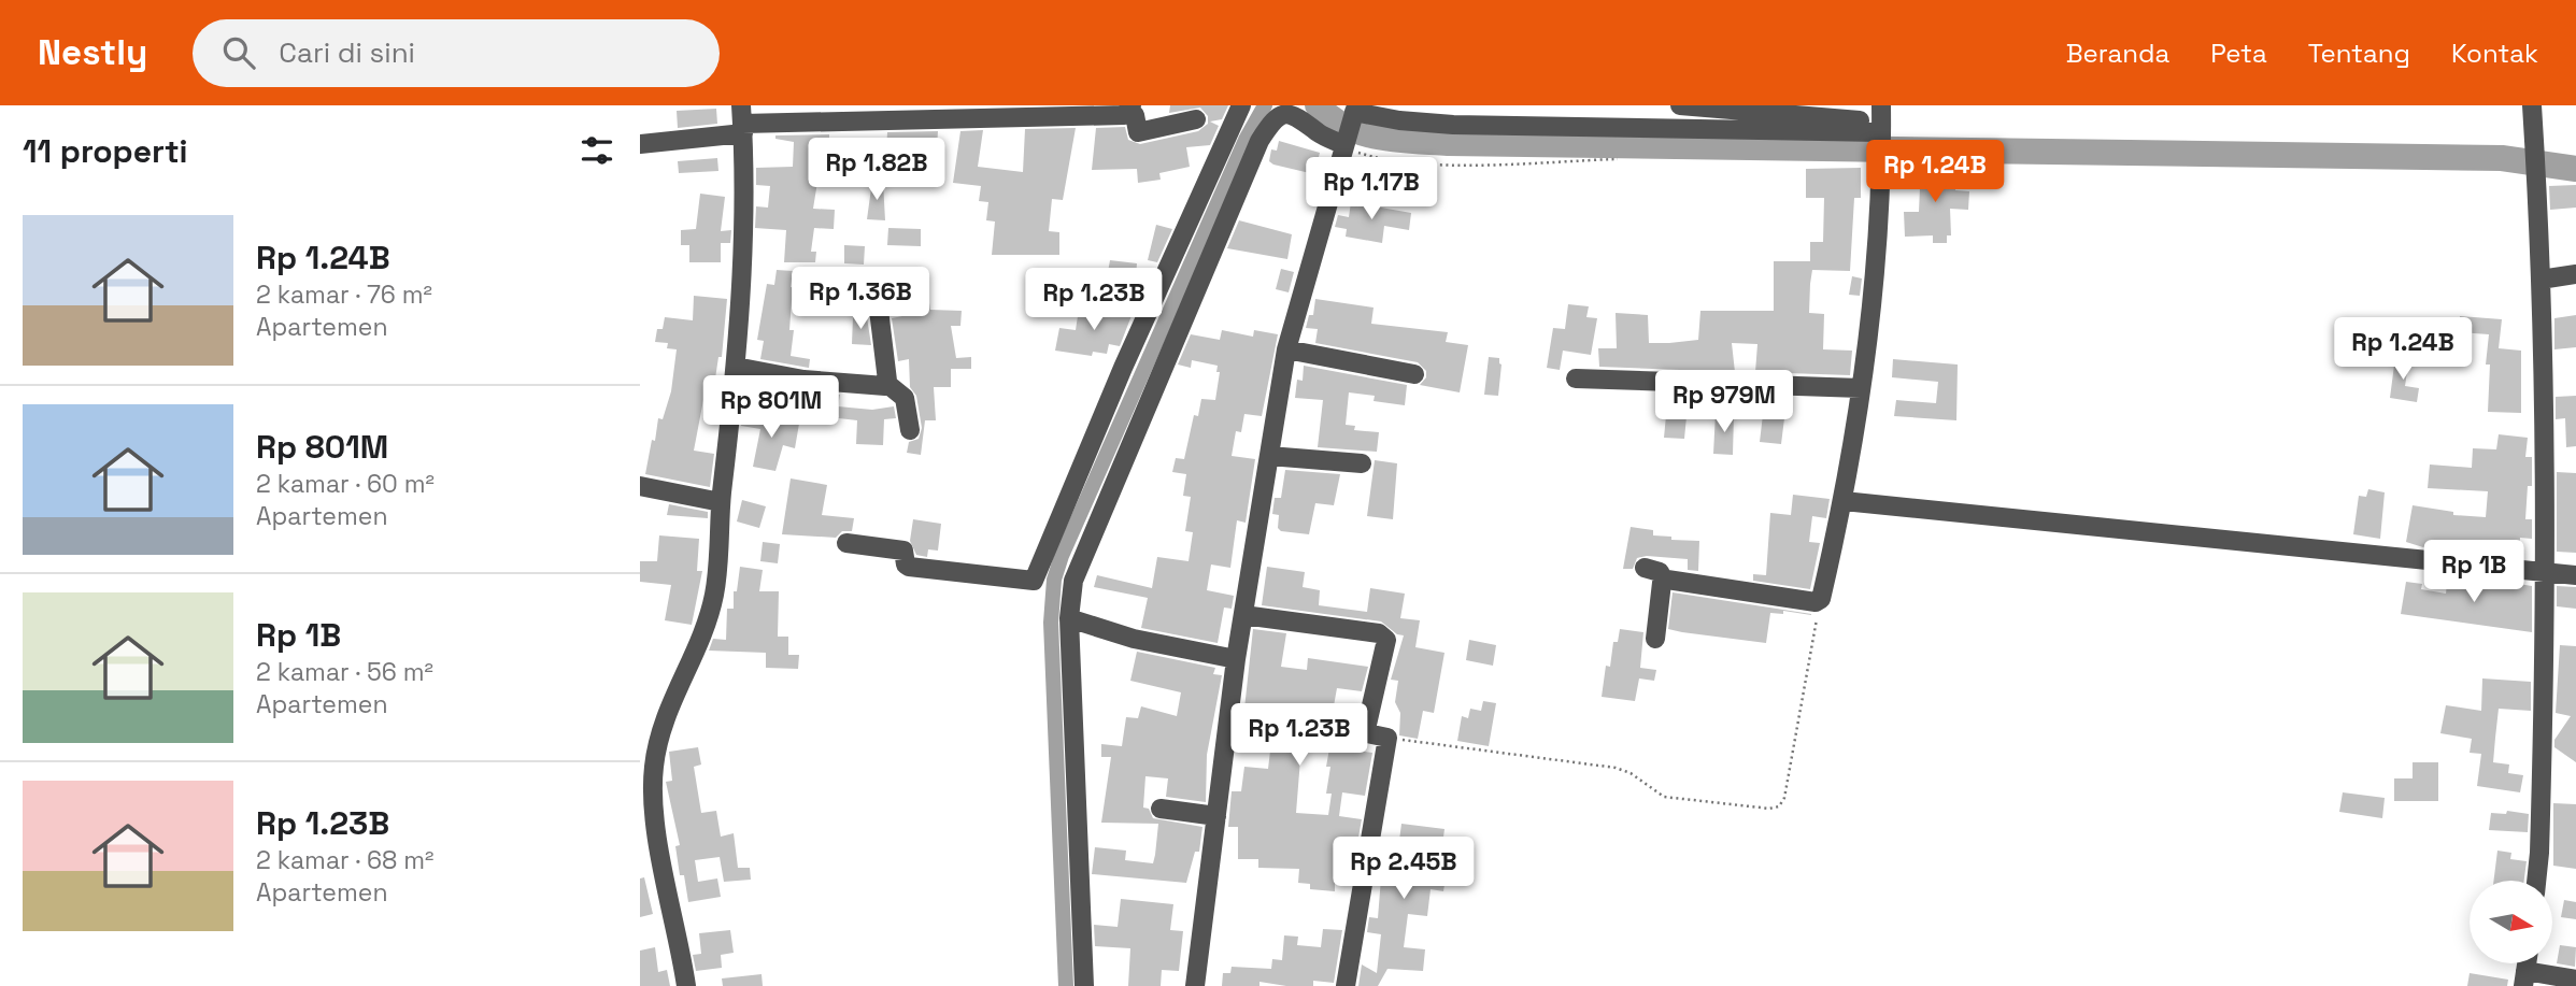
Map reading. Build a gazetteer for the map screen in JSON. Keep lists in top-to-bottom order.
{
  "north": "right",
  "page": {
    "header": "Nestly",
    "search": "Cari di sini",
    "nav": [
      "Beranda",
      "Peta",
      "Tentang",
      "Kontak"
    ],
    "heading": "11 properti",
    "price": [
      "Rp 1.82B",
      "Rp 1.24B",
      "Rp 1.17B",
      "Rp 1.36B",
      "Rp 1.23B",
      "Rp 1.24B",
      "Rp 979M",
      "Rp 801M",
      "Rp 1B",
      "Rp 1.23B",
      "Rp 2.45B"
    ],
    "list": [
      {
        "name": "Rp 1.24B",
        "note": "2 kamar · 76 m² · Apartemen"
      },
      {
        "name": "Rp 801M",
        "note": "2 kamar · 60 m² · Apartemen"
      },
      {
        "name": "Rp 1B",
        "note": "2 kamar · 56 m² · Apartemen"
      },
      {
        "name": "Rp 1.23B",
        "note": "2 kamar · 68 m² · Apartemen"
      }
    ]
  }
}
